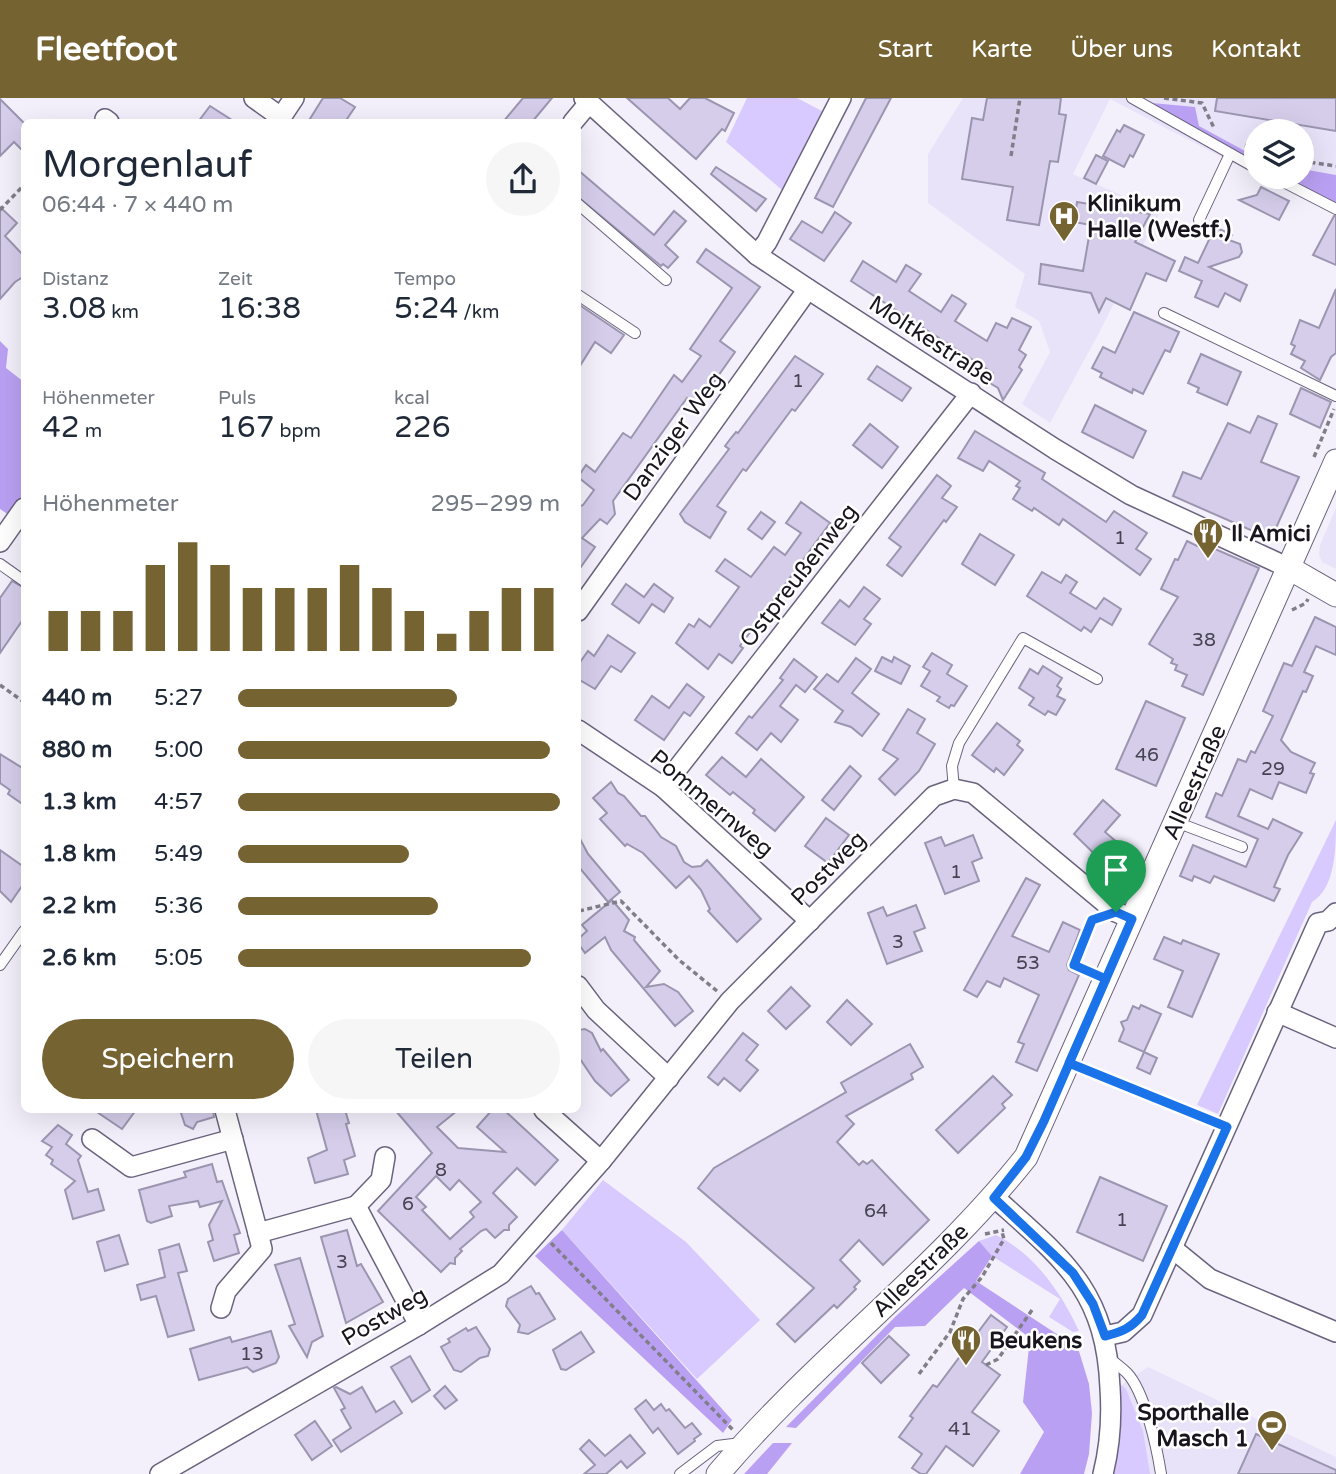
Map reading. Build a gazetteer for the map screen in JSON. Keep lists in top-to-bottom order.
{
  "streets": {
    "street": [
      "Moltkestraße",
      "Danziger Weg",
      "Ostpreußenweg",
      "Alleestraße",
      "Pommernweg",
      "Postweg"
    ]
  },
  "crossings": [
    ["Moltkestraße", "Danziger Weg"],
    ["Moltkestraße", "Ostpreußenweg"],
    ["Moltkestraße", "Alleestraße"],
    ["Ostpreußenweg", "Pommernweg"],
    ["Pommernweg", "Postweg"]
  ],
  "places": {
    "hospital": ["Klinikum Halle (Westf.)"],
    "restaurant": ["Il Amici", "Beukens"],
    "sports": ["Sporthalle Masch 1"]
  },
  "house_numbers": [
    "1",
    "1",
    "38",
    "46",
    "29",
    "1",
    "3",
    "53",
    "8",
    "6",
    "64",
    "1",
    "3",
    "13",
    "41"
  ],
  "page": {
    "header": "Fleetfoot",
    "nav": [
      "Start",
      "Karte",
      "Über uns",
      "Kontakt"
    ],
    "heading": ["Morgenlauf", "06:44 · 7 × 440 m"],
    "stats": [
      ["Distanz", "3.08 km"],
      ["Zeit", "16:38"],
      ["Tempo", "5:24 /km"],
      ["Höhenmeter", "42 m"],
      ["Puls", "167 bpm"],
      ["kcal", "226"]
    ],
    "chart": ["Höhenmeter", "295–299 m"],
    "list": [
      {
        "name": "440 m",
        "note": "5:27"
      },
      {
        "name": "880 m",
        "note": "5:00"
      },
      {
        "name": "1.3 km",
        "note": "4:57"
      },
      {
        "name": "1.8 km",
        "note": "5:49"
      },
      {
        "name": "2.2 km",
        "note": "5:36"
      },
      {
        "name": "2.6 km",
        "note": "5:05"
      }
    ],
    "buttons": ["Speichern", "Teilen"]
  }
}
